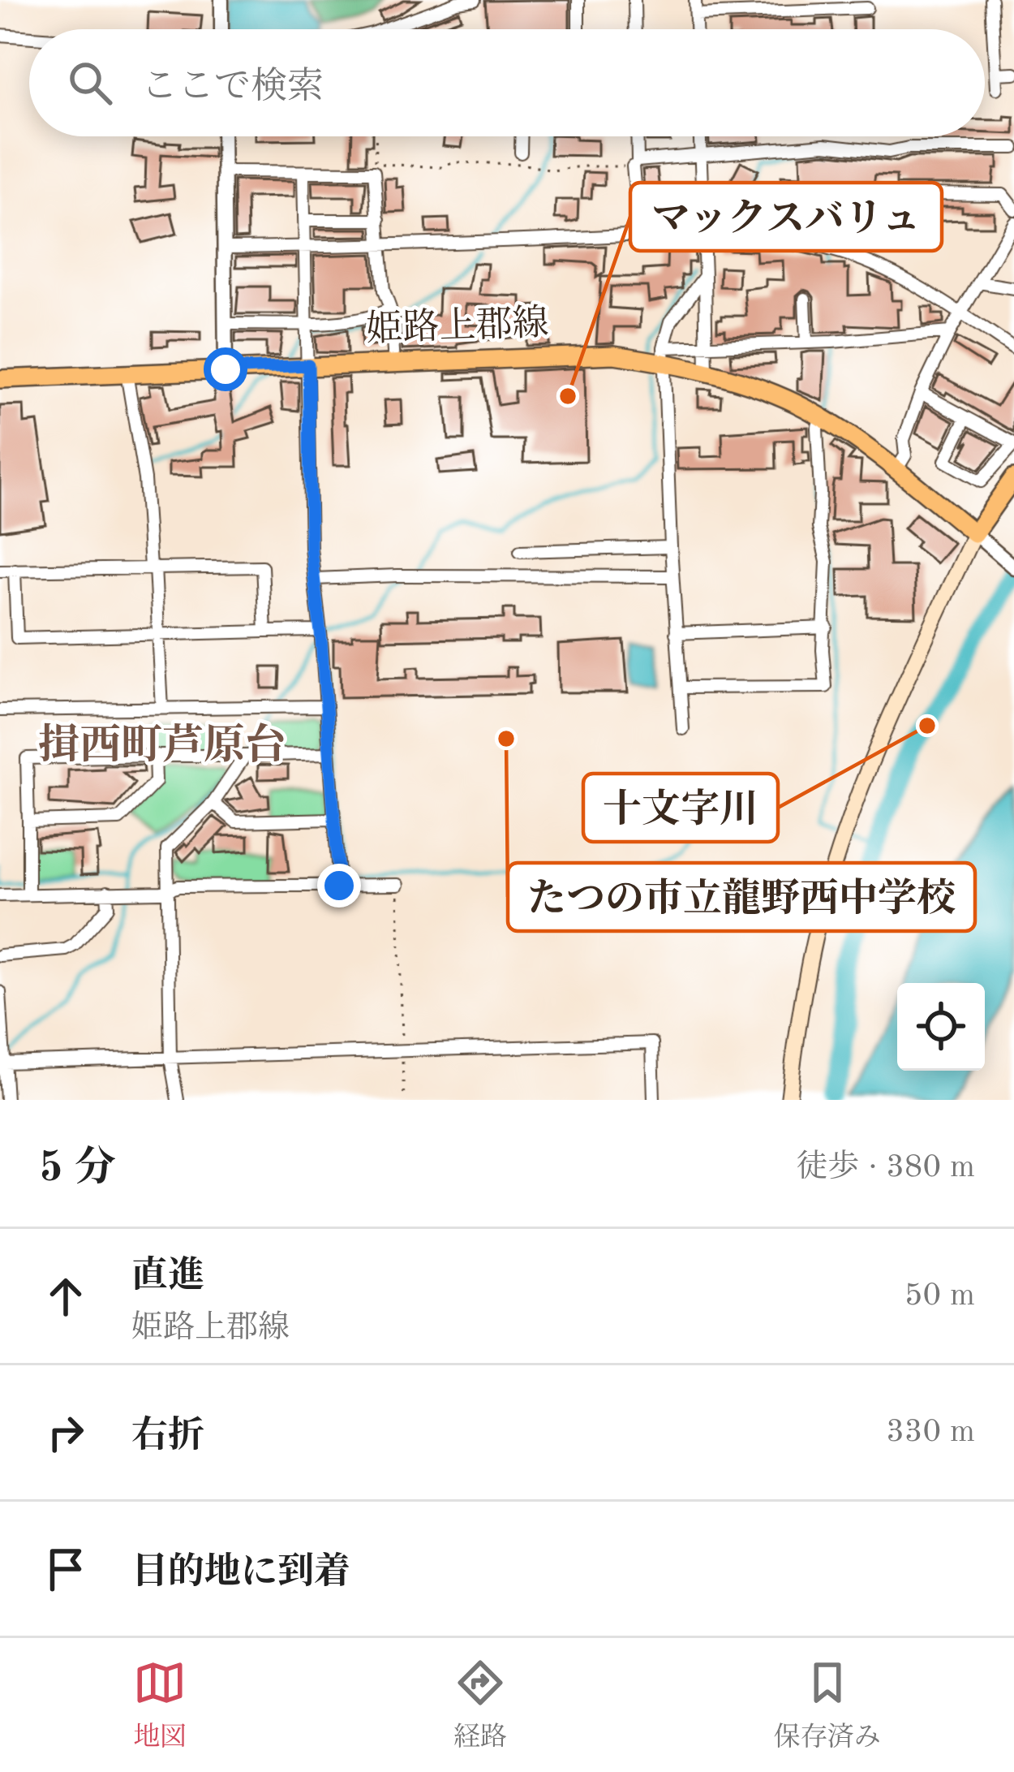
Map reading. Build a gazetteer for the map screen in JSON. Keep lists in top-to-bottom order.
{
  "streets": {
    "main road": ["姫路上郡線"]
  },
  "districts": ["揖西町芦原台"],
  "places": ["マックスバリュ", "十文字川", "たつの市立龍野西中学校"],
  "page": {
    "search": "ここで検索",
    "heading": ["5 分", "徒歩 · 380 m"],
    "list": [
      ["直進", "姫路上郡線", "50 m"],
      ["右折", "330 m"],
      "目的地に到着"
    ],
    "nav": ["地図", "経路", "保存済み"]
  }
}
